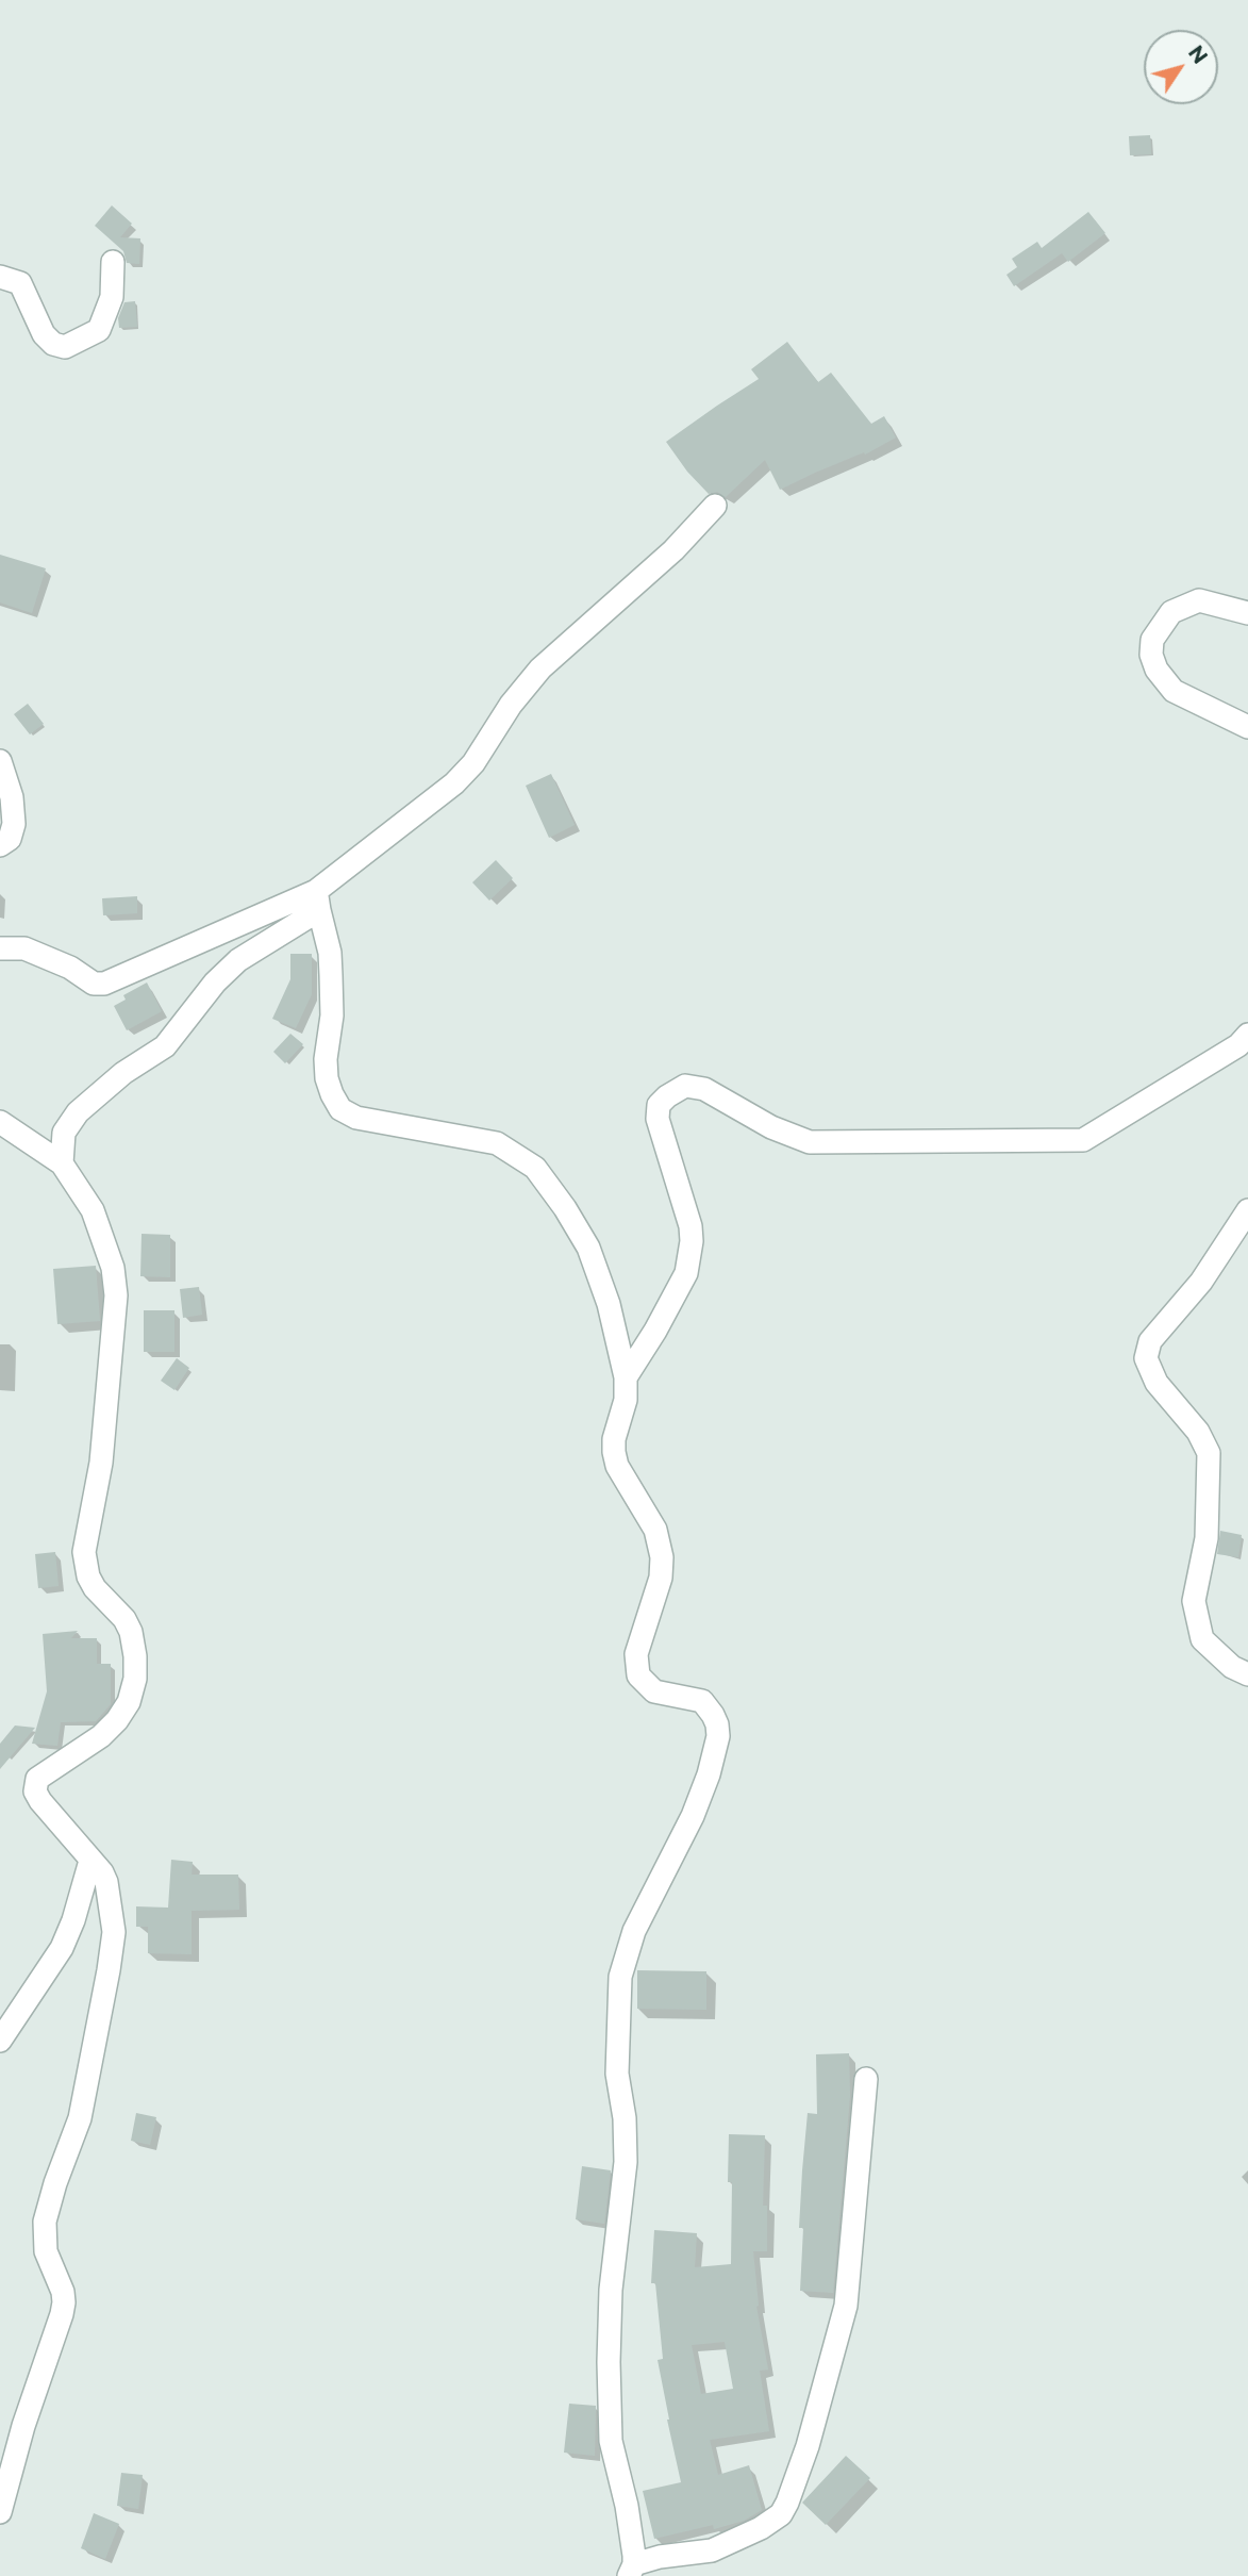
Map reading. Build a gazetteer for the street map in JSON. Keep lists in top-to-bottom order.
{
  "north": "top right"
}
